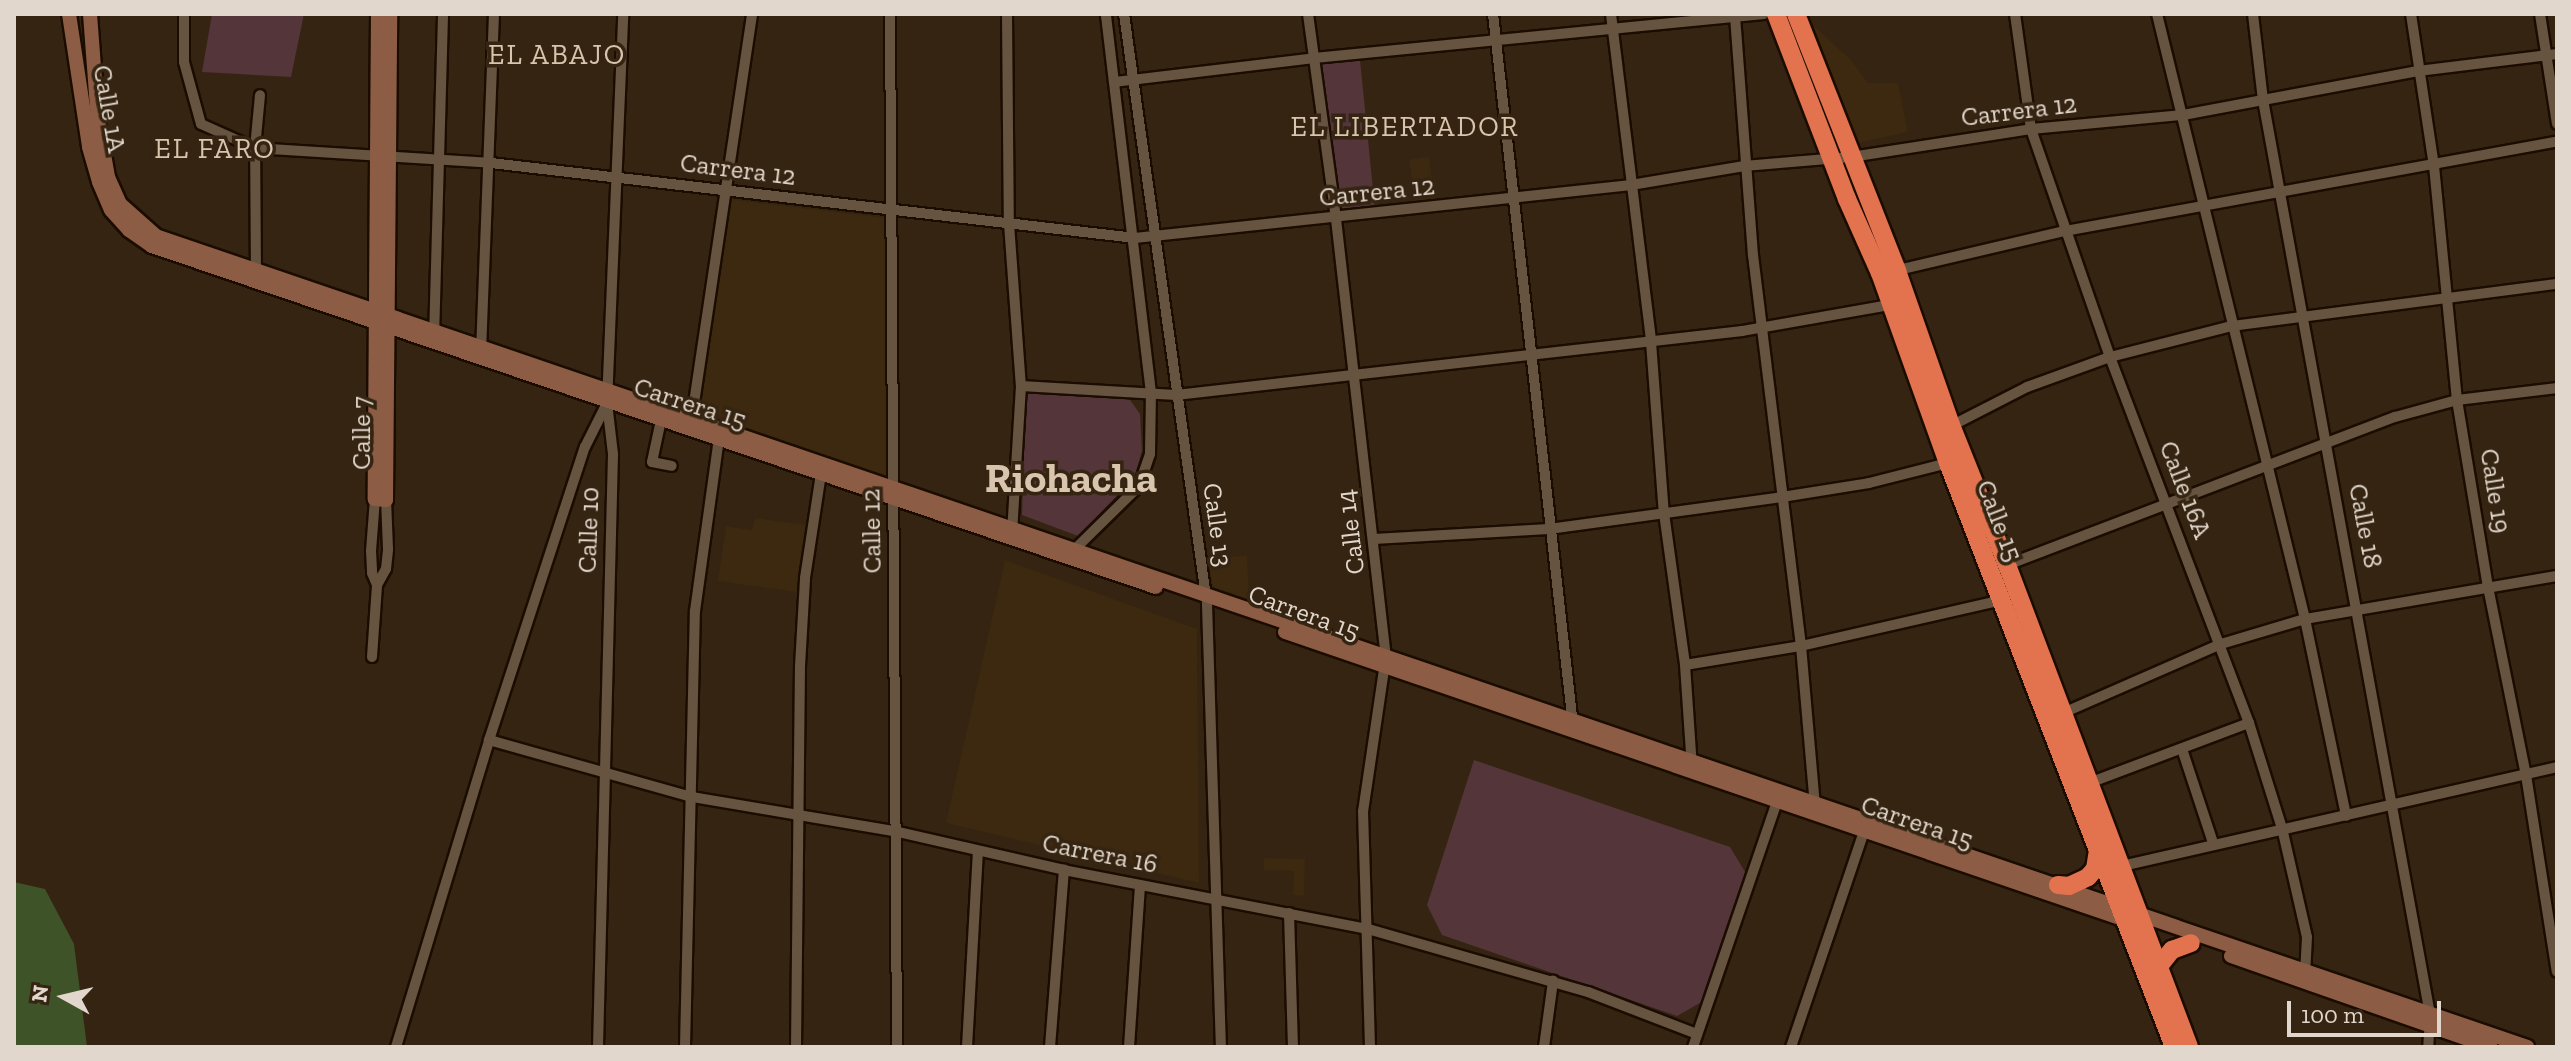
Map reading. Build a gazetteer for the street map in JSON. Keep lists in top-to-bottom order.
{
  "streets": {
    "highway": ["Calle 15"],
    "main road": ["Calle 1A", "Carrera 15", "Calle 7"],
    "street": [
      "Carrera 12",
      "Calle 16A",
      "Calle 19",
      "Calle 13",
      "Calle 18",
      "Calle 10",
      "Calle 12",
      "Calle 14",
      "Carrera 16"
    ]
  },
  "crossings": [
    ["Calle 1A", "Carrera 15"],
    ["Carrera 12", "Calle 7"],
    ["Carrera 12", "Calle 16A"],
    ["Carrera 12", "Calle 19"],
    ["Carrera 12", "Calle 15"],
    ["Carrera 12", "Calle 13"],
    ["Carrera 12", "Calle 18"],
    ["Carrera 12", "Calle 10"],
    ["Carrera 12", "Calle 12"],
    ["Carrera 12", "Calle 14"],
    ["Carrera 15", "Calle 7"],
    ["Carrera 15", "Calle 16A"],
    ["Carrera 15", "Calle 15"],
    ["Carrera 15", "Calle 13"],
    ["Carrera 15", "Calle 18"],
    ["Carrera 15", "Calle 10"],
    ["Carrera 15", "Calle 12"],
    ["Carrera 15", "Calle 14"],
    ["Calle 13", "Carrera 16"],
    ["Calle 10", "Carrera 16"],
    ["Calle 12", "Carrera 16"],
    ["Calle 14", "Carrera 16"]
  ],
  "districts": [
    "EL ABAJO",
    "EL LIBERTADOR",
    "EL FARO",
    "Riohacha"
  ],
  "scale_bar": "100 m",
  "north": "left"
}
